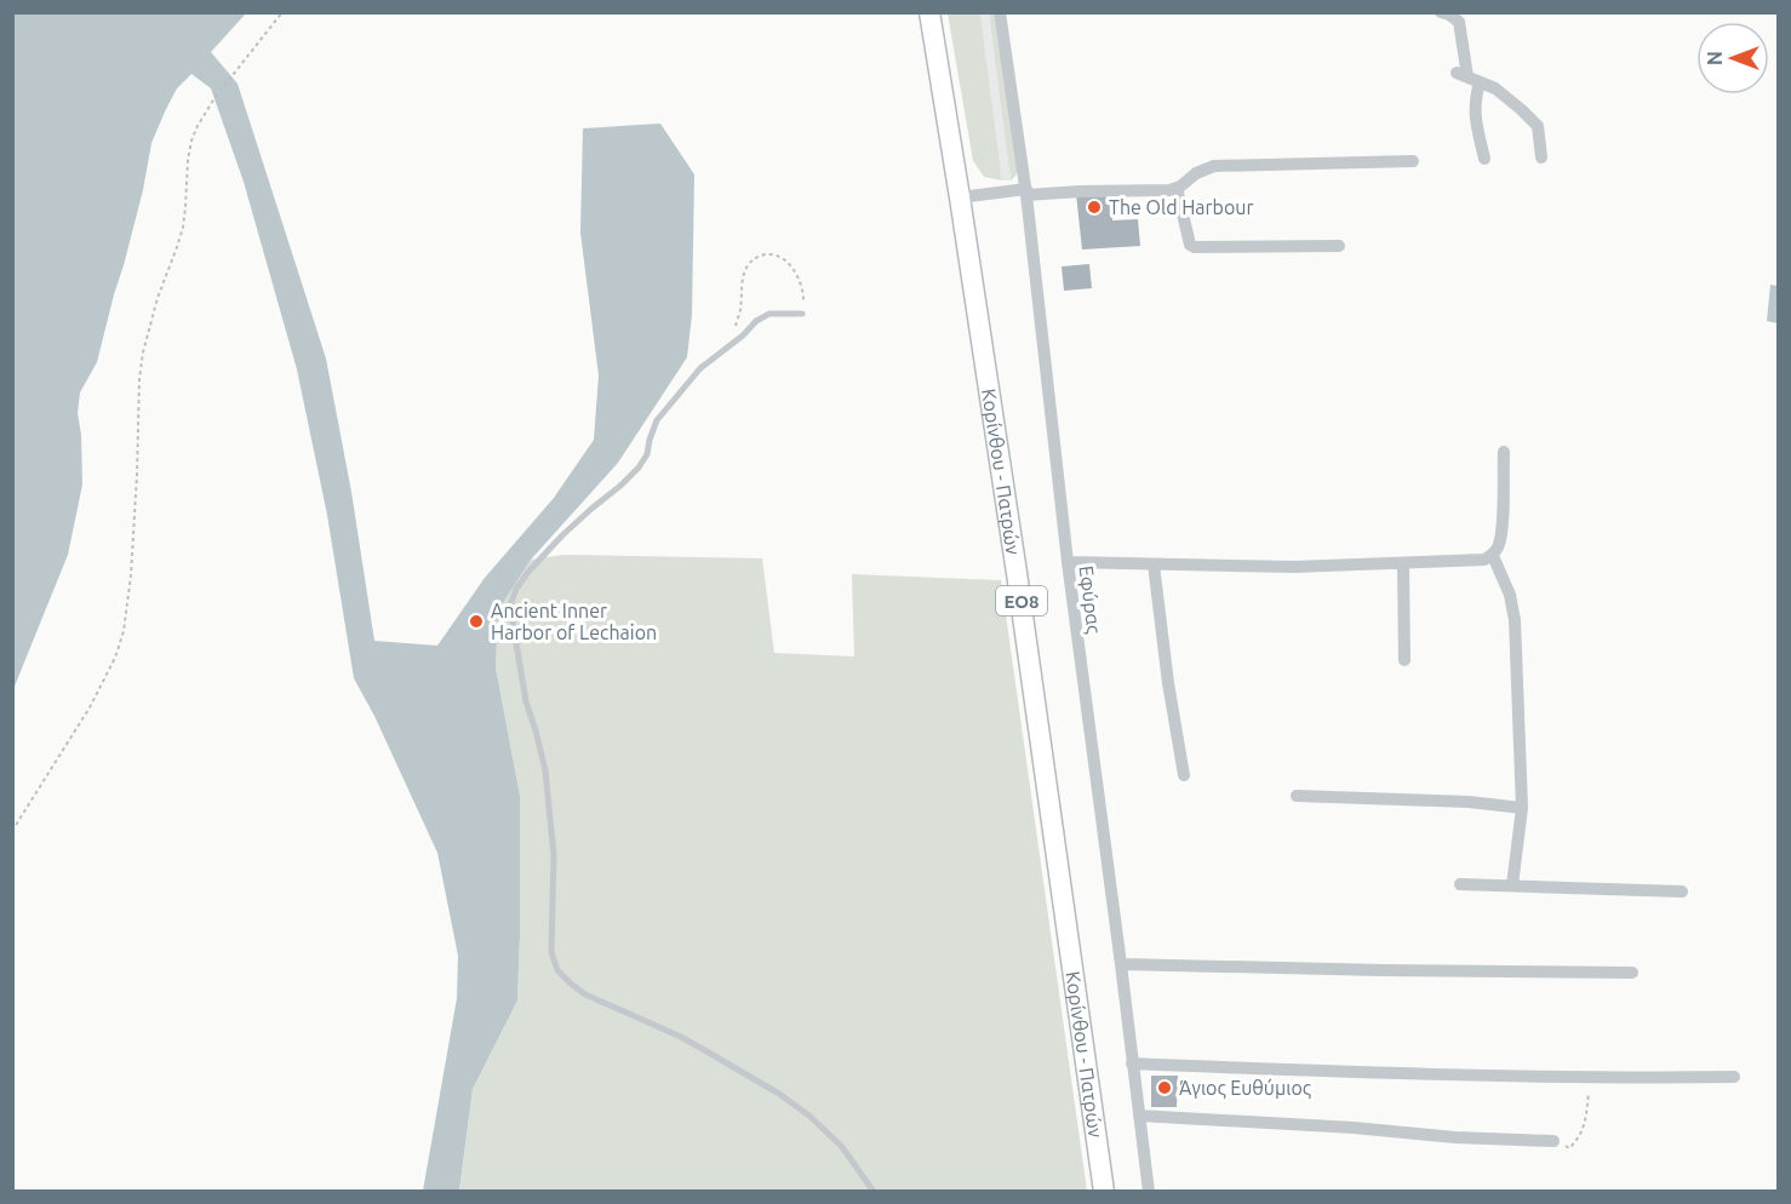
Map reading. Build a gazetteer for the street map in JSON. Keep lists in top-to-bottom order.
{
  "streets": {
    "main road": ["Κορίνθου - Πατρών", "ΕΟ8"],
    "street": ["Εφύρας"]
  },
  "places": ["The Old Harbour", "Ancient Inner Harbor of Lechaion", "Άγιος Ευθύμιος"],
  "north": "left"
}
